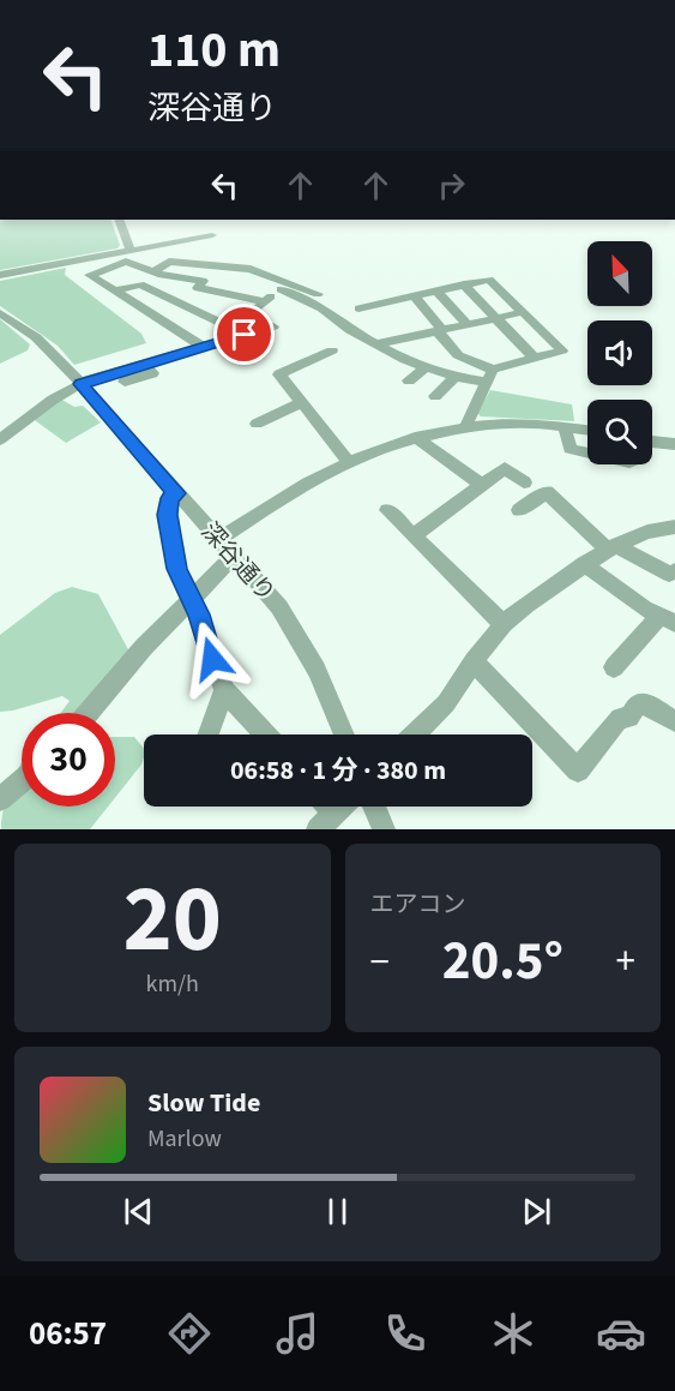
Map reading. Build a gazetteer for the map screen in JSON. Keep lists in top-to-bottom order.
{
  "streets": {
    "street": ["深谷通り"]
  },
  "north": "top left",
  "page": {
    "turn": ["110 m", "深谷通り"],
    "limit": "30",
    "trip": "06:58 · 1 分 · 380 m",
    "tile": [
      ["20", "km/h"],
      "エアコン"
    ],
    "heat": ["−", "20.5°", "+"],
    "song": ["Slow Tide", "Marlow"],
    "tabs": "06:57"
  }
}
